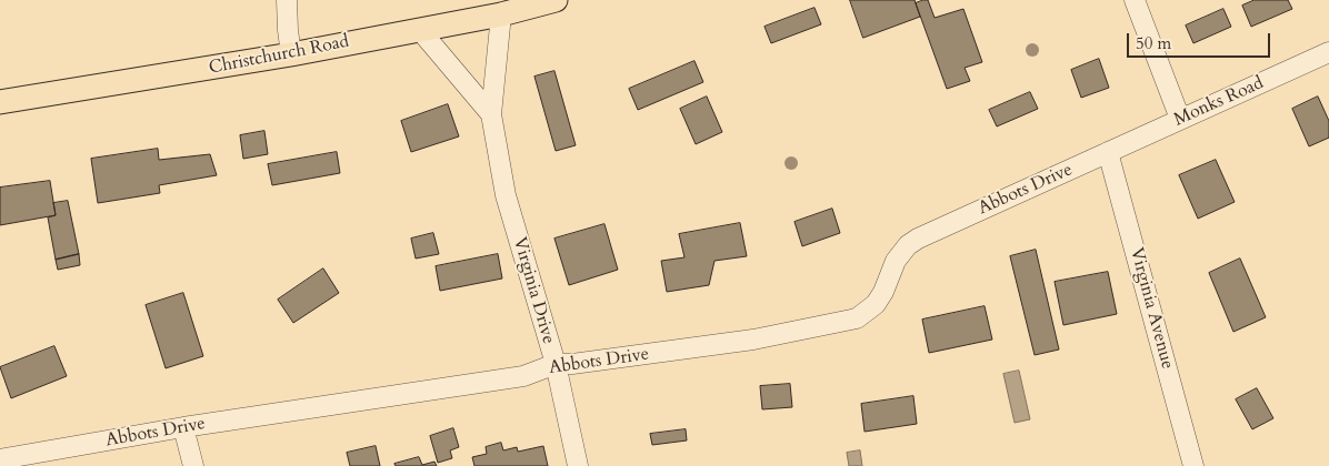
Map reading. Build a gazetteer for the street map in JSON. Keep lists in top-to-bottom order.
{
  "streets": {
    "main road": ["Christchurch Road"],
    "street": [
      "Monks Road",
      "Abbots Drive",
      "Virginia Drive",
      "Virginia Avenue"
    ]
  },
  "crossings": [
    ["Christchurch Road", "Virginia Drive"],
    ["Monks Road", "Abbots Drive"],
    ["Monks Road", "Virginia Avenue"],
    ["Abbots Drive", "Virginia Drive"],
    ["Abbots Drive", "Virginia Avenue"]
  ],
  "scale_bar": "50 m"
}
